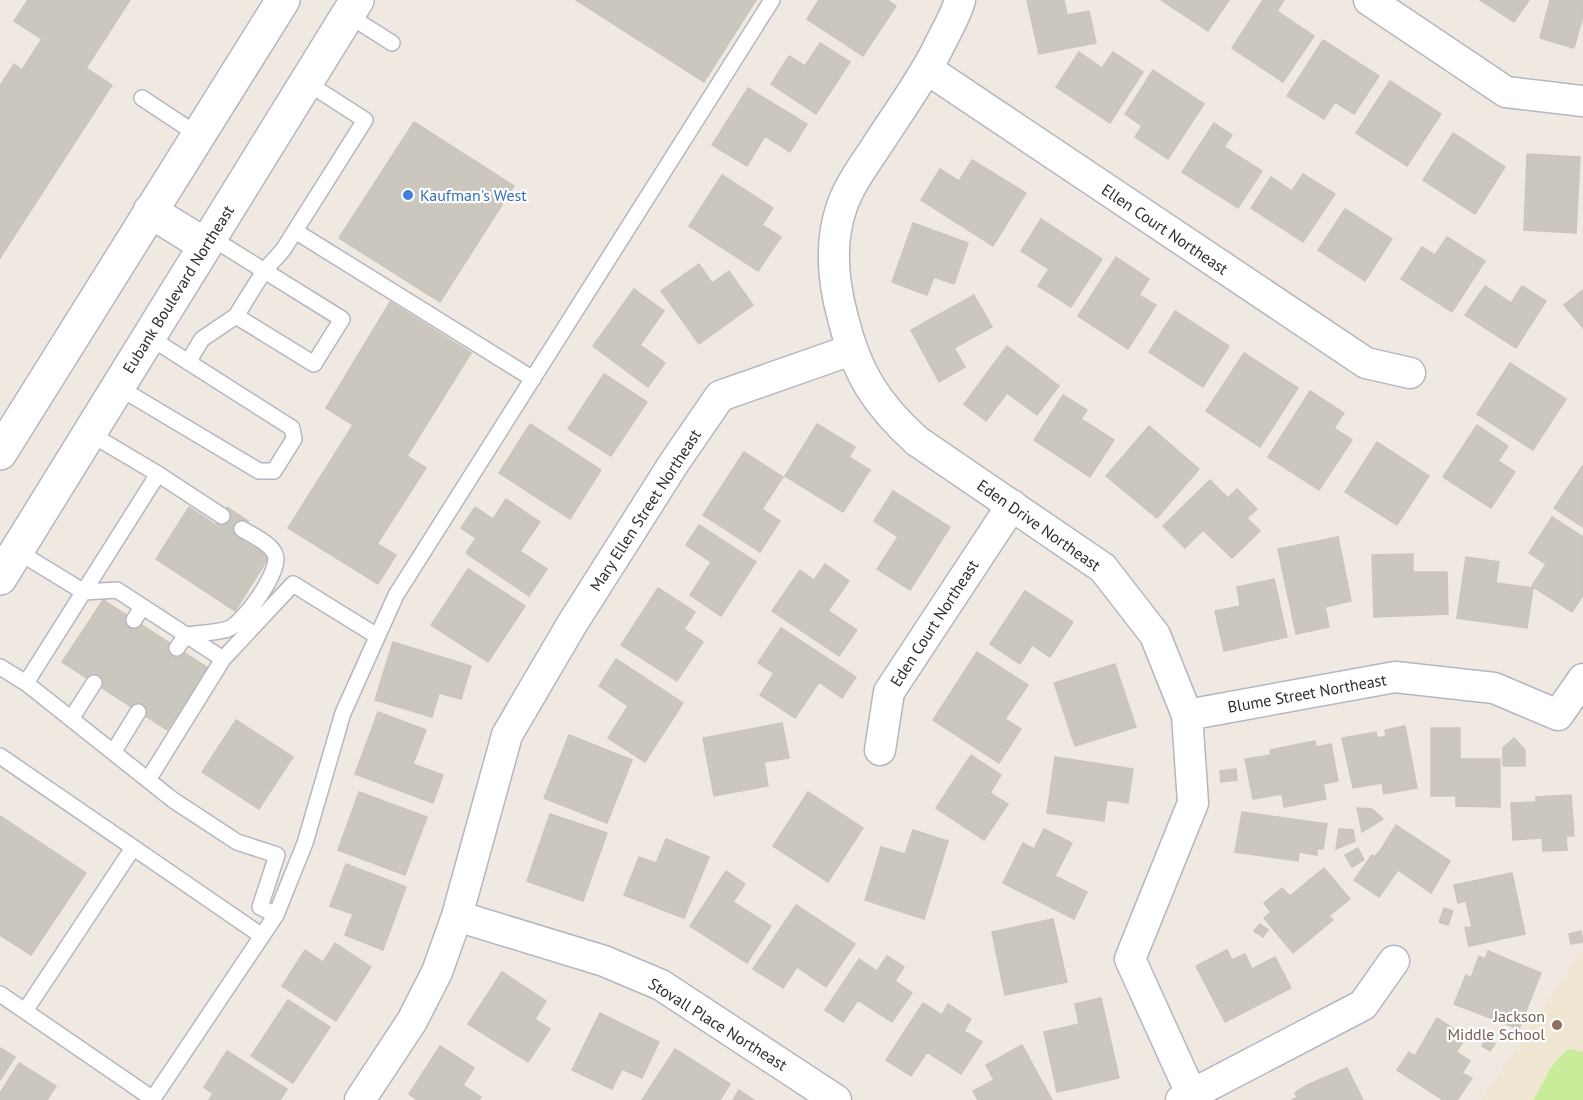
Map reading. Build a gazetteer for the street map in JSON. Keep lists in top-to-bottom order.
{
  "streets": {
    "main road": ["Eubank Boulevard Northeast"],
    "street": [
      "Ellen Court Northeast",
      "Mary Ellen Street Northeast",
      "Eden Drive Northeast",
      "Eden Court Northeast",
      "Blume Street Northeast",
      "Stovall Place Northeast"
    ]
  },
  "crossings": [
    ["Mary Ellen Street Northeast", "Eden Drive Northeast"],
    ["Mary Ellen Street Northeast", "Stovall Place Northeast"],
    ["Eden Drive Northeast", "Eden Court Northeast"],
    ["Eden Drive Northeast", "Blume Street Northeast"]
  ],
  "places": ["Kaufman's West", "Jackson Middle School"]
}
